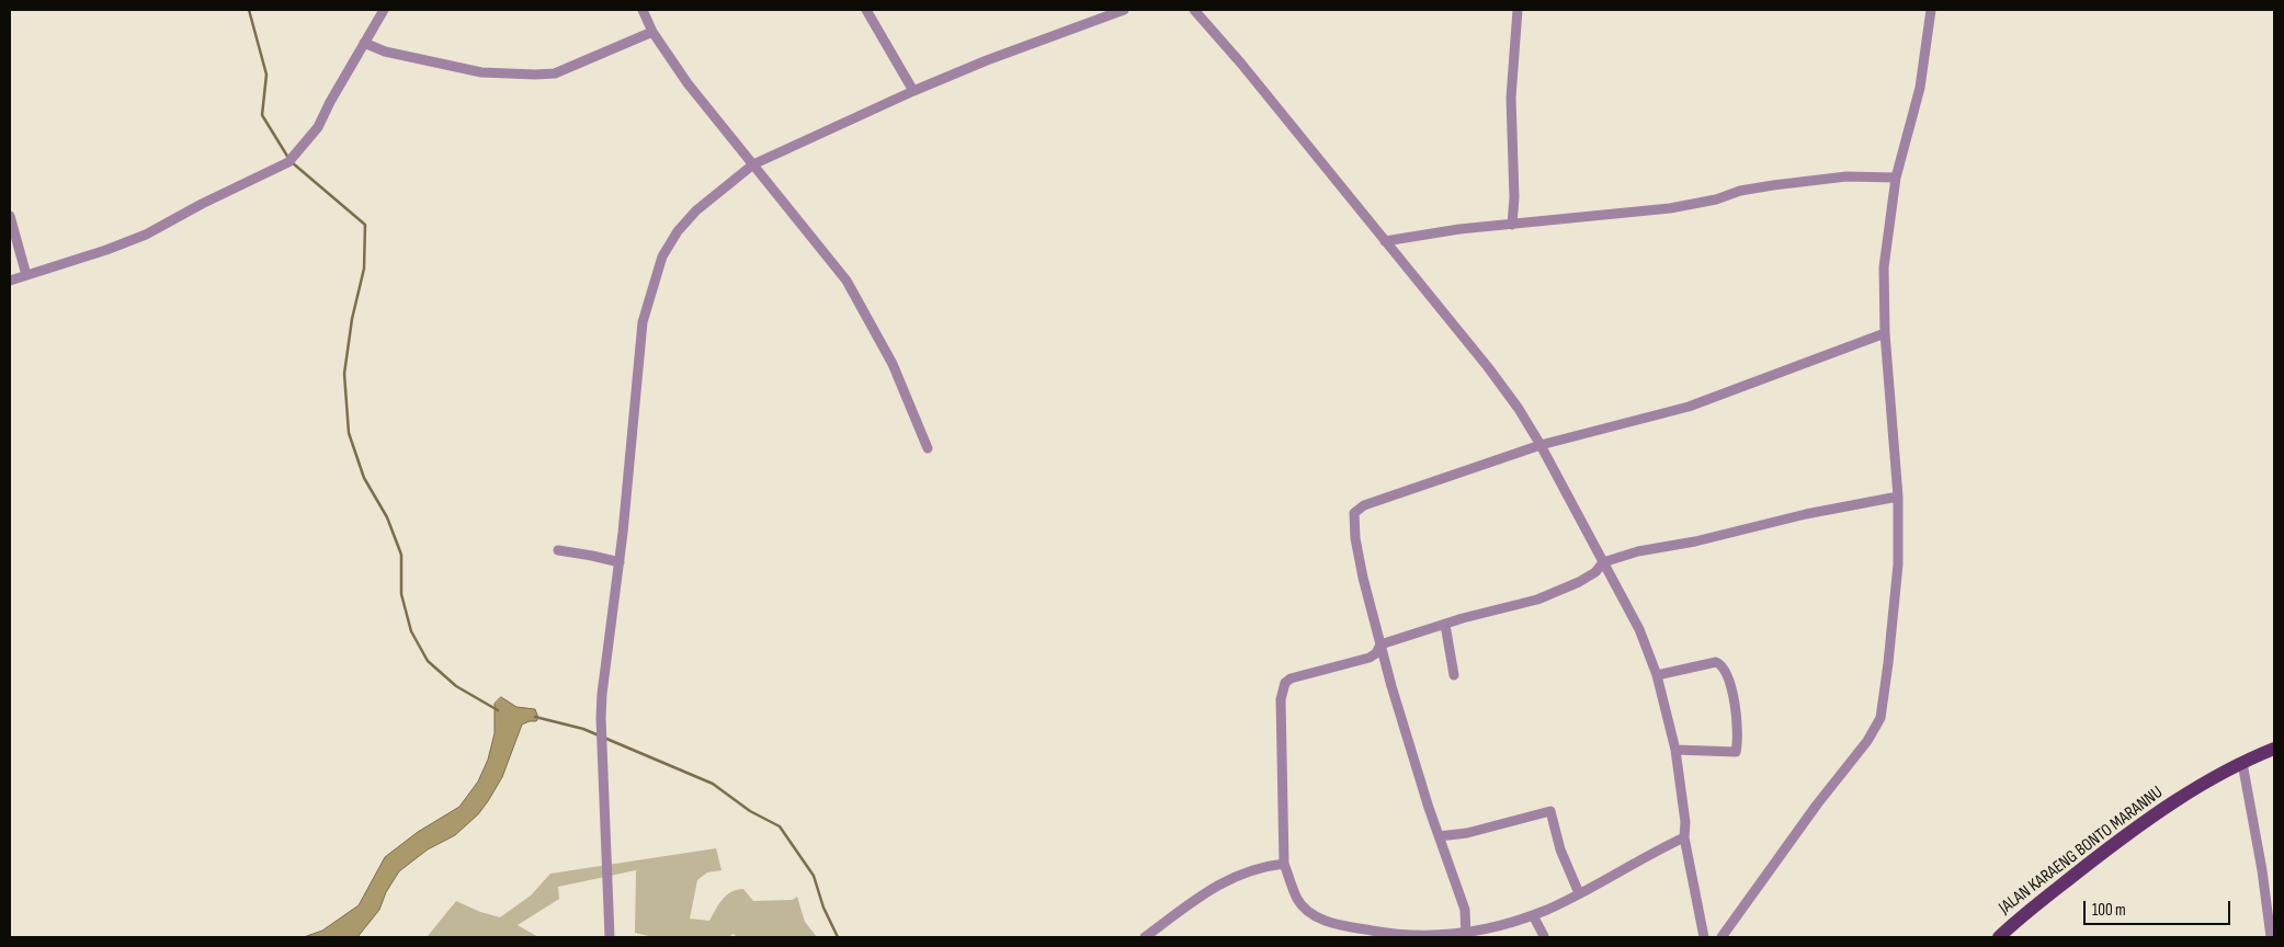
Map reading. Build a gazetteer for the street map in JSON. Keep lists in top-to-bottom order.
{
  "streets": {
    "main road": ["JALAN KARAENG BONTO MARANNU"]
  },
  "scale_bar": "100 m"
}
